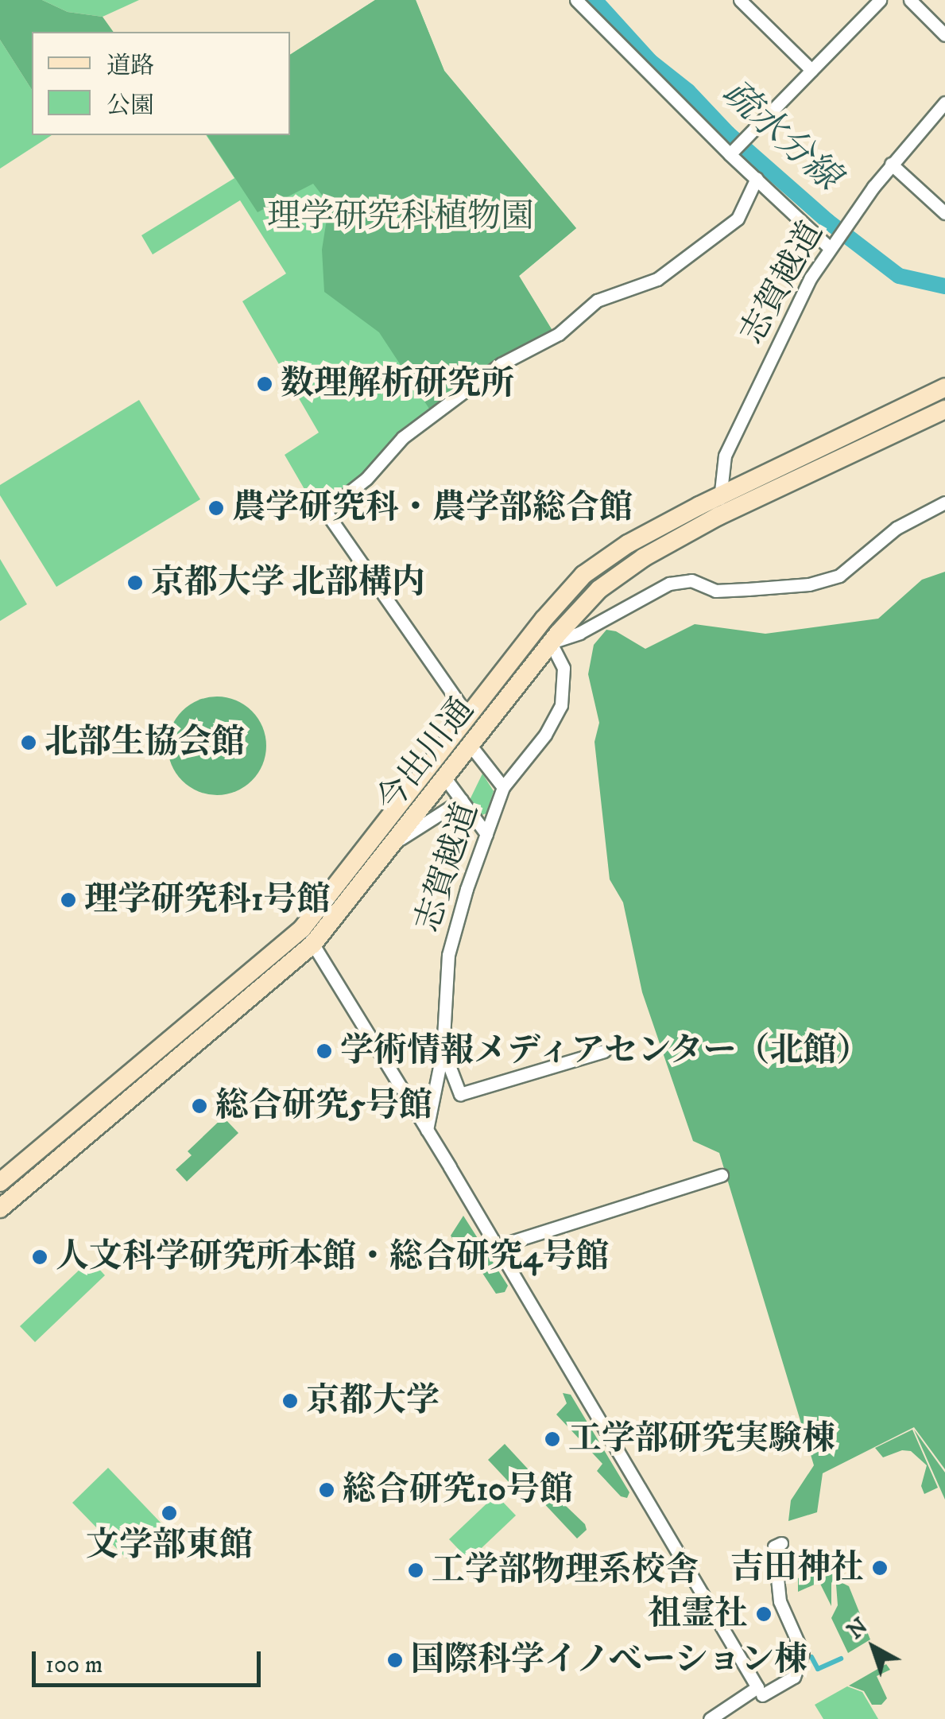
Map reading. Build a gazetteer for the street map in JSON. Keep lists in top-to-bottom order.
{
  "streets": {
    "main road": ["今出川通"],
    "street": ["志賀越道"]
  },
  "crossings": [
    ["志賀越道", "今出川通"]
  ],
  "water": ["疏水分線"],
  "parks": ["理学研究科植物園"],
  "places": [
    "数理解析研究所",
    "農学研究科・農学部総合館",
    "京都大学 北部構内",
    "北部生協会館",
    "理学研究科1号館",
    "学術情報メディアセンター（北館）",
    "総合研究5号館",
    "人文科学研究所本館・総合研究4号館",
    "京都大学",
    "工学部研究実験棟",
    "総合研究10号館",
    "文学部東館",
    "吉田神社",
    "工学部物理系校舎",
    "祖霊社",
    "国際科学イノべーション棟"
  ],
  "legend": ["道路", "公園"],
  "scale_bar": "100 m",
  "north": "top left"
}
